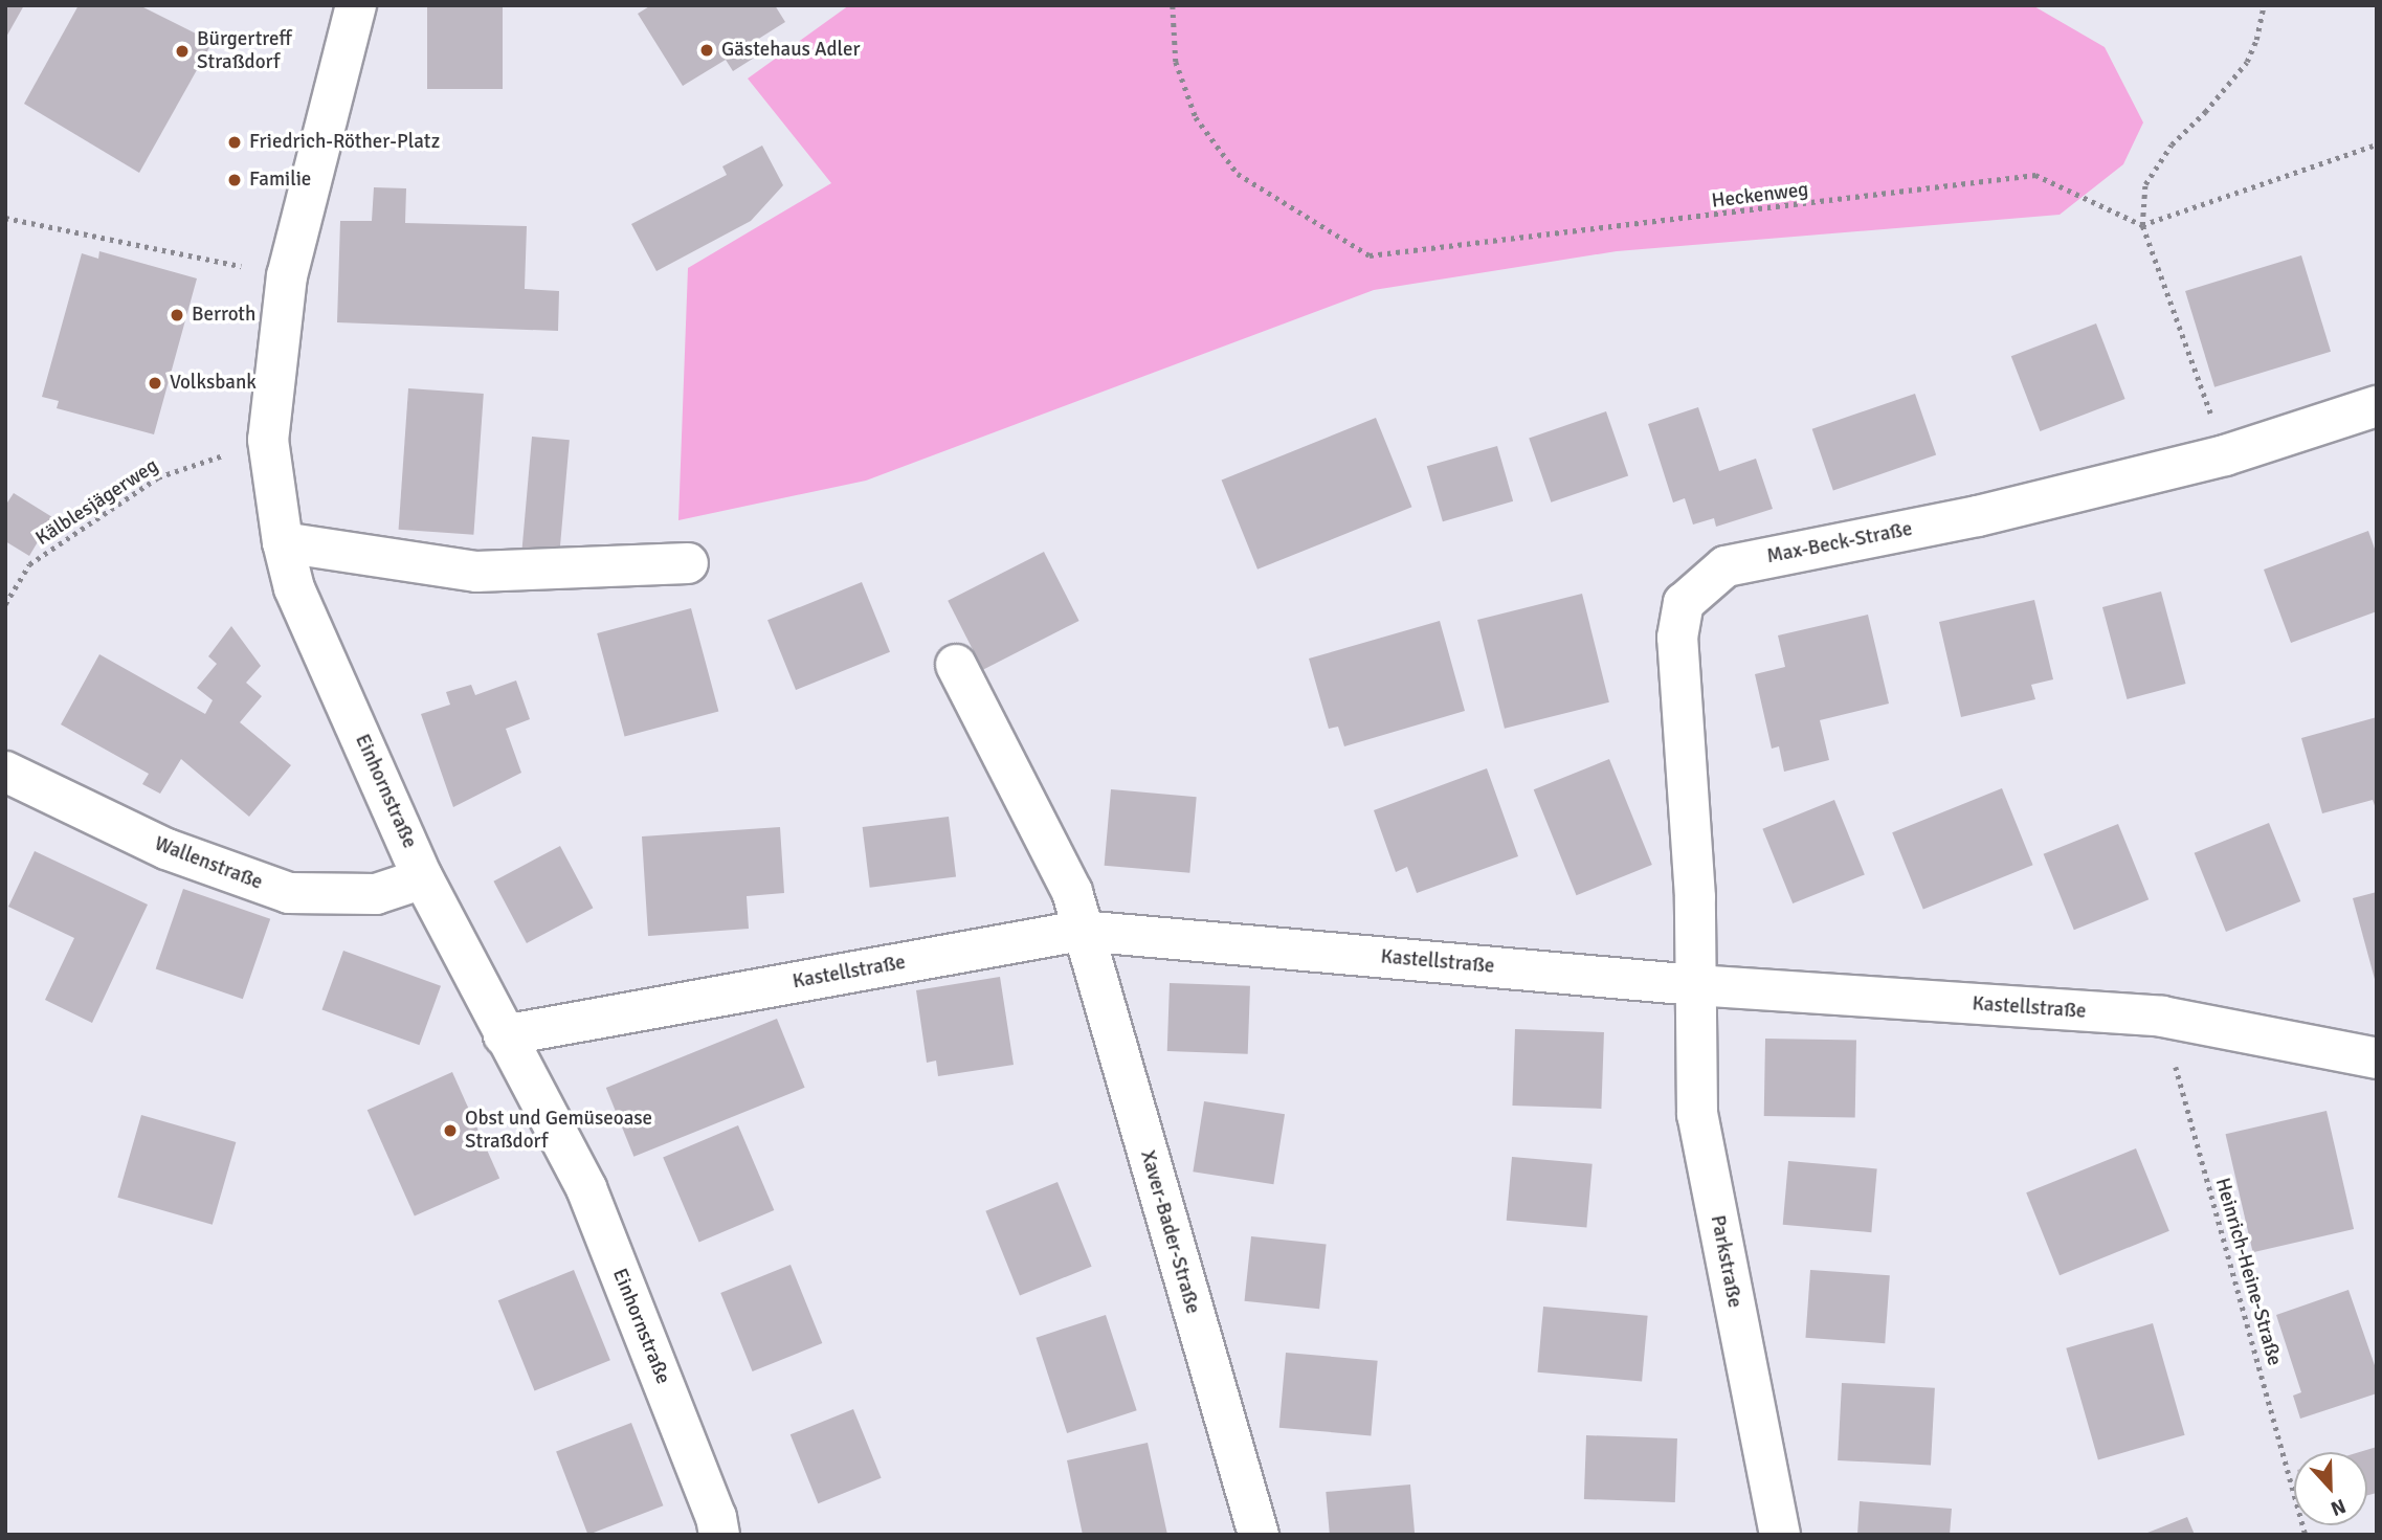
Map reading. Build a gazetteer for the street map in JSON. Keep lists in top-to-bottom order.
{
  "streets": {
    "street": [
      "Max-Beck-Straße",
      "Einhornstraße",
      "Wallenstraße",
      "Kastellstraße",
      "Xaver-Bader-Straße",
      "Parkstraße"
    ],
    "path": ["Heckenweg", "Kälblesjägerweg", "Heinrich-Heine-Straße"]
  },
  "crossings": [
    ["Kälblesjägerweg", "Einhornstraße"],
    ["Max-Beck-Straße", "Kastellstraße"],
    ["Max-Beck-Straße", "Parkstraße"],
    ["Einhornstraße", "Wallenstraße"],
    ["Einhornstraße", "Kastellstraße"],
    ["Kastellstraße", "Xaver-Bader-Straße"],
    ["Kastellstraße", "Parkstraße"],
    ["Kastellstraße", "Heinrich-Heine-Straße"]
  ],
  "places": [
    "Gästehaus Adler",
    "Bürgertreff Straßdorf",
    "Friedrich-Röther-Platz",
    "Familie",
    "Berroth",
    "Volksbank",
    "Obst und Gemüseoase Straßdorf"
  ],
  "north": "bottom"
}
